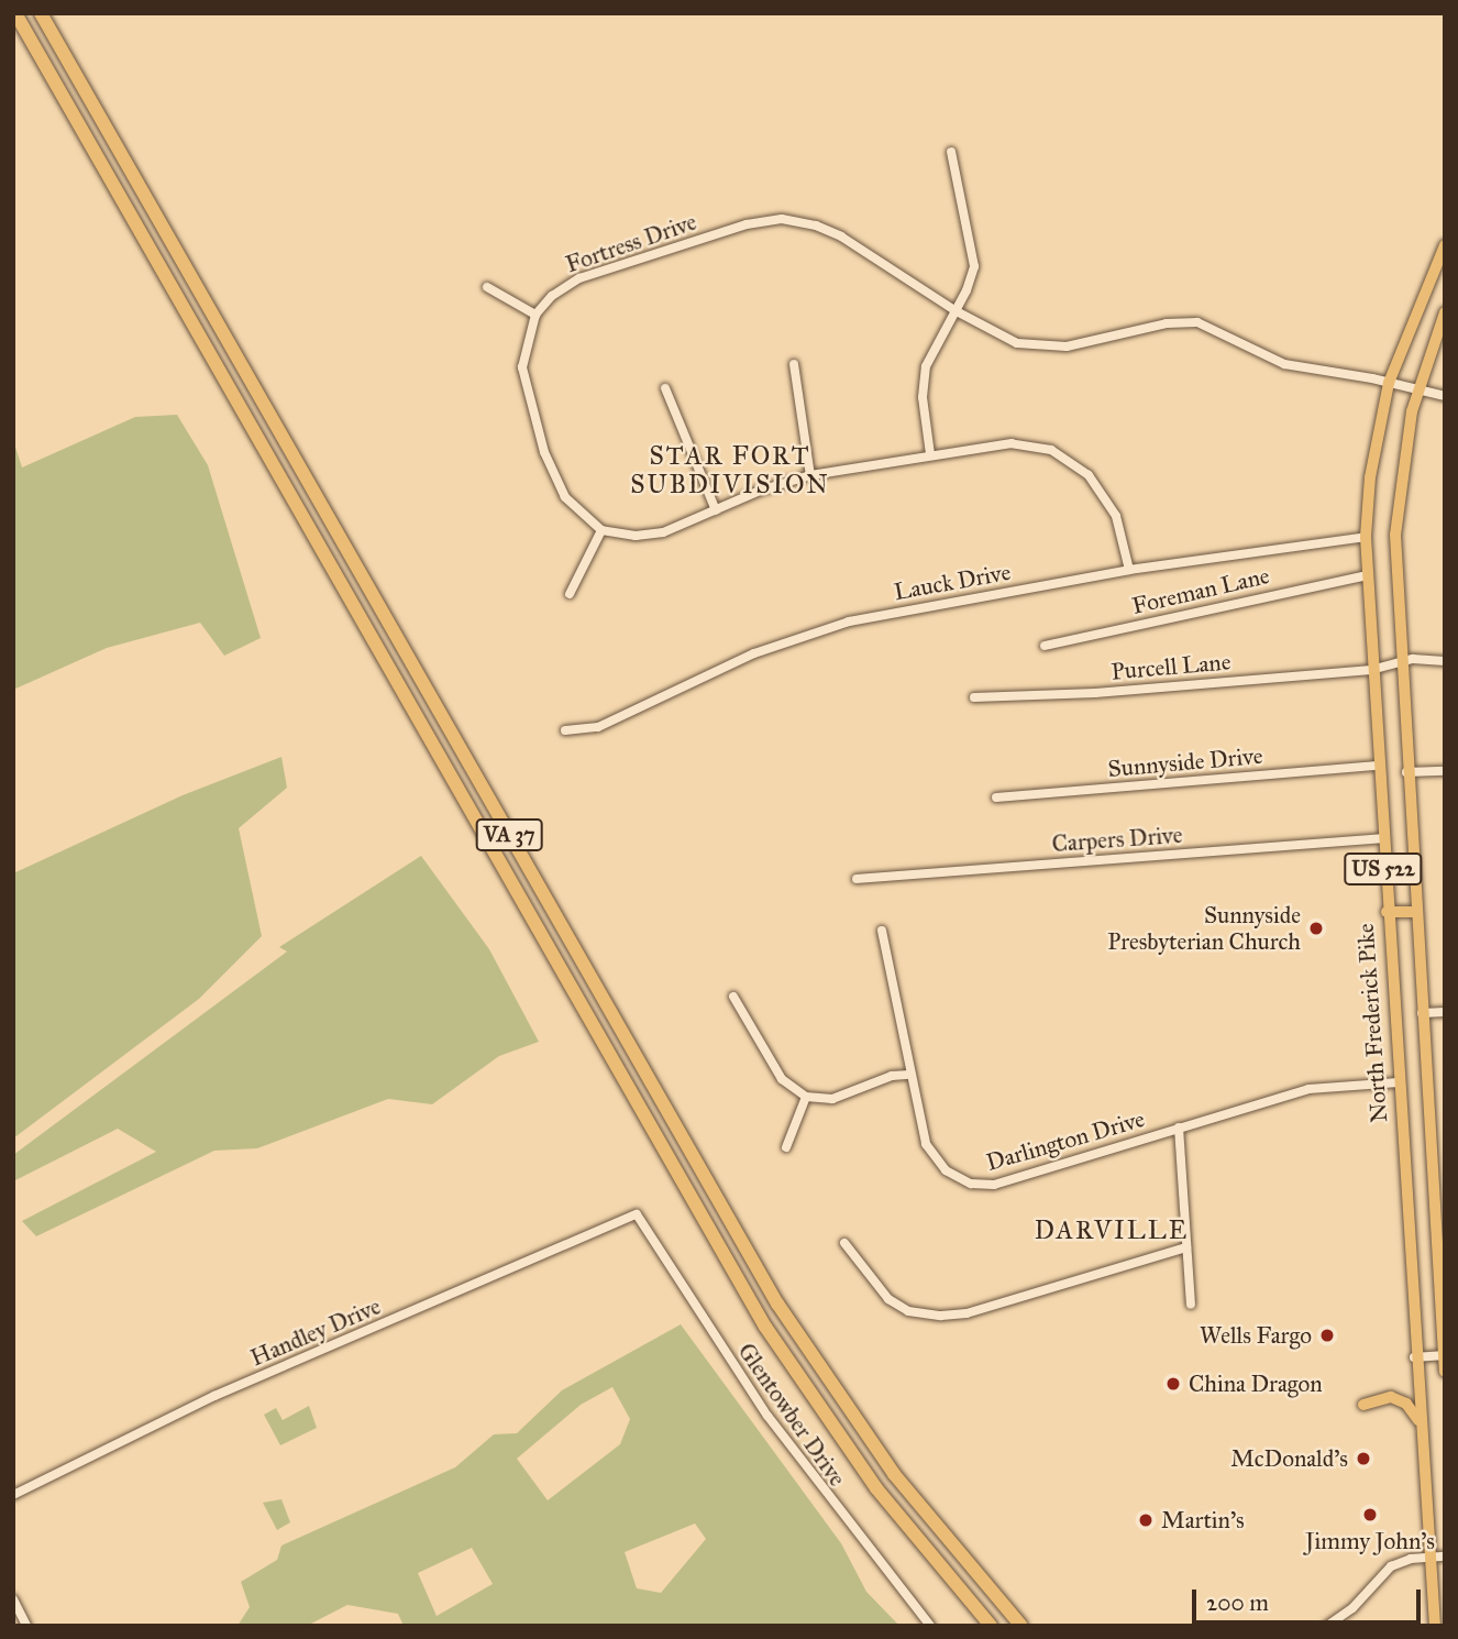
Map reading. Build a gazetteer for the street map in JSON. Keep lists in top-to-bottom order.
{
  "streets": {
    "highway": ["VA 37"],
    "main road": ["US 522", "North Frederick Pike"],
    "street": [
      "Fortress Drive",
      "Lauck Drive",
      "Foreman Lane",
      "Purcell Lane",
      "Sunnyside Drive",
      "Carpers Drive",
      "Darlington Drive",
      "Handley Drive",
      "Glentowber Drive"
    ]
  },
  "crossings": [
    ["Fortress Drive", "US 522"],
    ["Fortress Drive", "North Frederick Pike"],
    ["Lauck Drive", "North Frederick Pike"],
    ["Foreman Lane", "North Frederick Pike"],
    ["Purcell Lane", "US 522"],
    ["Purcell Lane", "North Frederick Pike"],
    ["Sunnyside Drive", "North Frederick Pike"],
    ["Carpers Drive", "North Frederick Pike"],
    ["North Frederick Pike", "Darlington Drive"],
    ["Handley Drive", "Glentowber Drive"]
  ],
  "districts": ["STAR FORT SUBDIVISION", "DARVILLE"],
  "places": [
    "Sunnyside Presbyterian Church",
    "Wells Fargo",
    "China Dragon",
    "McDonald's",
    "Jimmy John's",
    "Martin's"
  ],
  "scale_bar": "200 m"
}
